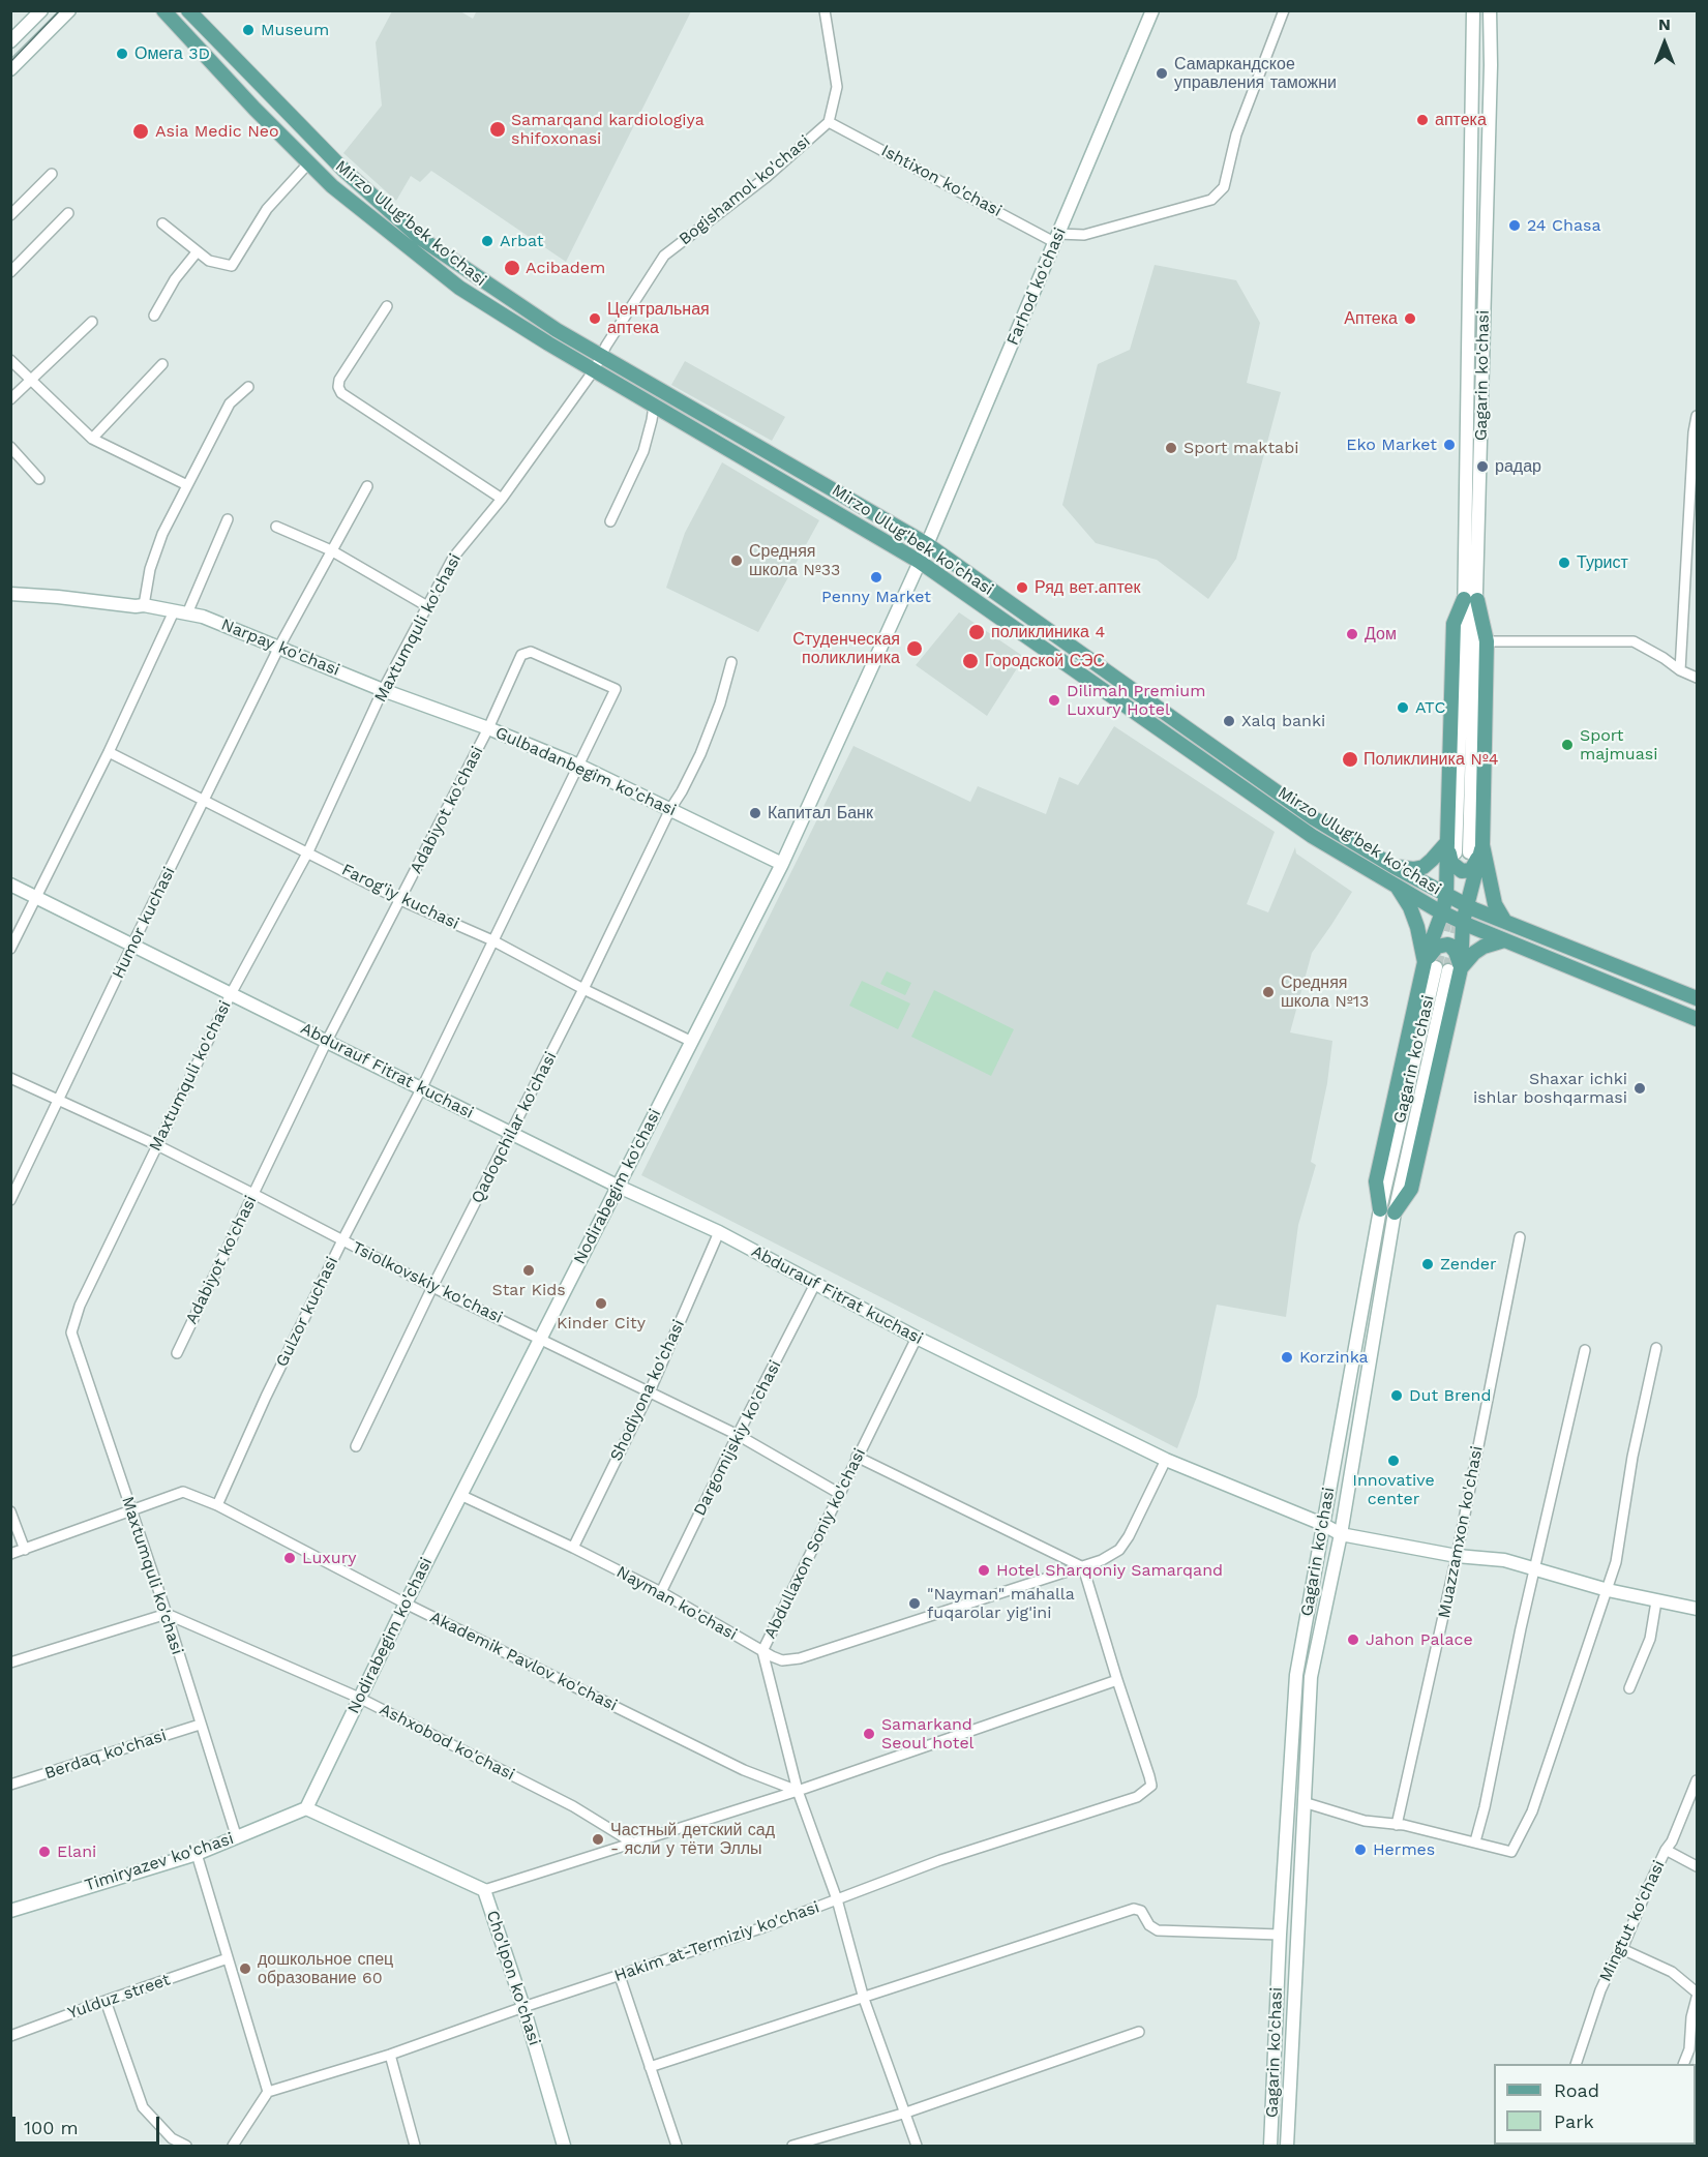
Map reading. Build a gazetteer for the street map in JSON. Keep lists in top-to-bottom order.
{
  "streets": {
    "main road": ["Mirzo Ulug'bek ko'chasi"],
    "street": [
      "Ishtixon ko'chasi",
      "Bogishamol ko'chasi",
      "Farhod ko'chasi",
      "Gagarin ko'chasi",
      "Maxtumquli ko'chasi",
      "Narpay ko'chasi",
      "Gulbadanbegim ko'chasi",
      "Adabiyot ko'chasi",
      "Farog'iy kuchasi",
      "Humor kuchasi",
      "Abdurauf Fitrat kuchasi",
      "Qadoqchilar ko'chasi",
      "Nodirabegim ko'chasi",
      "Tsiolkovskiy ko'chasi",
      "Gulzor kuchasi",
      "Shodiyona ko'chasi",
      "Dargomijskiy ko'chasi",
      "Muazzamxon ko'chasi",
      "Abdullaxon Soniy ko'chasi",
      "Nayman ko'chasi",
      "Akademik Pavlov ko'chasi",
      "Ashxobod ko'chasi",
      "Berdaq ko'chasi",
      "Timiryazev ko'chasi",
      "Mingtut ko'chasi",
      "Hakim at-Termiziy ko'chasi",
      "Cho'lpon ko'chasi",
      "Yulduz street"
    ]
  },
  "crossings": [
    ["Ishtixon ko'chasi", "Bogishamol ko'chasi"],
    ["Ishtixon ko'chasi", "Farhod ko'chasi"],
    ["Bogishamol ko'chasi", "Mirzo Ulug'bek ko'chasi"],
    ["Bogishamol ko'chasi", "Maxtumquli ko'chasi"],
    ["Mirzo Ulug'bek ko'chasi", "Farhod ko'chasi"],
    ["Mirzo Ulug'bek ko'chasi", "Maxtumquli ko'chasi"],
    ["Mirzo Ulug'bek ko'chasi", "Nodirabegim ko'chasi"],
    ["Farhod ko'chasi", "Nodirabegim ko'chasi"],
    ["Gagarin ko'chasi", "Abdurauf Fitrat kuchasi"],
    ["Maxtumquli ko'chasi", "Narpay ko'chasi"],
    ["Maxtumquli ko'chasi", "Gulbadanbegim ko'chasi"],
    ["Maxtumquli ko'chasi", "Farog'iy kuchasi"],
    ["Maxtumquli ko'chasi", "Abdurauf Fitrat kuchasi"],
    ["Maxtumquli ko'chasi", "Tsiolkovskiy ko'chasi"],
    ["Maxtumquli ko'chasi", "Akademik Pavlov ko'chasi"],
    ["Maxtumquli ko'chasi", "Ashxobod ko'chasi"],
    ["Maxtumquli ko'chasi", "Berdaq ko'chasi"],
    ["Maxtumquli ko'chasi", "Timiryazev ko'chasi"],
    ["Narpay ko'chasi", "Gulbadanbegim ko'chasi"],
    ["Narpay ko'chasi", "Humor kuchasi"],
    ["Gulbadanbegim ko'chasi", "Adabiyot ko'chasi"],
    ["Gulbadanbegim ko'chasi", "Qadoqchilar ko'chasi"],
    ["Gulbadanbegim ko'chasi", "Nodirabegim ko'chasi"],
    ["Adabiyot ko'chasi", "Farog'iy kuchasi"],
    ["Adabiyot ko'chasi", "Abdurauf Fitrat kuchasi"],
    ["Adabiyot ko'chasi", "Tsiolkovskiy ko'chasi"],
    ["Adabiyot ko'chasi", "Gulzor kuchasi"],
    ["Farog'iy kuchasi", "Humor kuchasi"],
    ["Farog'iy kuchasi", "Qadoqchilar ko'chasi"],
    ["Farog'iy kuchasi", "Nodirabegim ko'chasi"],
    ["Humor kuchasi", "Abdurauf Fitrat kuchasi"],
    ["Humor kuchasi", "Tsiolkovskiy ko'chasi"],
    ["Abdurauf Fitrat kuchasi", "Qadoqchilar ko'chasi"],
    ["Abdurauf Fitrat kuchasi", "Nodirabegim ko'chasi"],
    ["Abdurauf Fitrat kuchasi", "Gulzor kuchasi"],
    ["Abdurauf Fitrat kuchasi", "Shodiyona ko'chasi"],
    ["Abdurauf Fitrat kuchasi", "Dargomijskiy ko'chasi"],
    ["Abdurauf Fitrat kuchasi", "Muazzamxon ko'chasi"],
    ["Abdurauf Fitrat kuchasi", "Abdullaxon Soniy ko'chasi"],
    ["Abdurauf Fitrat kuchasi", "Nayman ko'chasi"],
    ["Qadoqchilar ko'chasi", "Tsiolkovskiy ko'chasi"],
    ["Nodirabegim ko'chasi", "Tsiolkovskiy ko'chasi"],
    ["Nodirabegim ko'chasi", "Nayman ko'chasi"],
    ["Nodirabegim ko'chasi", "Akademik Pavlov ko'chasi"],
    ["Nodirabegim ko'chasi", "Ashxobod ko'chasi"],
    ["Nodirabegim ko'chasi", "Timiryazev ko'chasi"],
    ["Nodirabegim ko'chasi", "Cho'lpon ko'chasi"],
    ["Tsiolkovskiy ko'chasi", "Gulzor kuchasi"],
    ["Tsiolkovskiy ko'chasi", "Shodiyona ko'chasi"],
    ["Tsiolkovskiy ko'chasi", "Dargomijskiy ko'chasi"],
    ["Tsiolkovskiy ko'chasi", "Abdullaxon Soniy ko'chasi"],
    ["Gulzor kuchasi", "Akademik Pavlov ko'chasi"],
    ["Shodiyona ko'chasi", "Nayman ko'chasi"],
    ["Dargomijskiy ko'chasi", "Nayman ko'chasi"],
    ["Abdullaxon Soniy ko'chasi", "Nayman ko'chasi"],
    ["Abdullaxon Soniy ko'chasi", "Akademik Pavlov ko'chasi"],
    ["Abdullaxon Soniy ko'chasi", "Hakim at-Termiziy ko'chasi"],
    ["Timiryazev ko'chasi", "Cho'lpon ko'chasi"],
    ["Hakim at-Termiziy ko'chasi", "Cho'lpon ko'chasi"]
  ],
  "places": [
    "Museum",
    "Омега 3D",
    "Самаркандское управления таможни",
    "аптека",
    "Samarqand kardiologiya shifoxonasi",
    "Asia Medic Neo",
    "24 Chasa",
    "Arbat",
    "Acibadem",
    "Центральная аптека",
    "Аптека",
    "Eko Market",
    "Sport maktabi",
    "радар",
    "Средняя школа №33",
    "Турист",
    "Penny Market",
    "Ряд вет.аптек",
    "поликлиника 4",
    "Дом",
    "Студенческая поликлиника",
    "Городской СЭС",
    "Dilimah Premium Luxury Hotel",
    "ATC",
    "Xalq banki",
    "Sport majmuasi",
    "Поликлиника №4",
    "Капитал Банк",
    "Средняя школа №13",
    "Shaxar ichki ishlar boshqarmasi",
    "Zender",
    "Star Kids",
    "Kinder City",
    "Korzinka",
    "Dut Brend",
    "Innovative center",
    "Luxury",
    "Hotel Sharqoniy Samarqand",
    "\"Nayman\" mahalla fuqarolar yig'ini",
    "Jahon Palace",
    "Samarkand Seoul hotel",
    "Частный детский сад - ясли у тёти Эллы",
    "Hermes",
    "Elani",
    "дошкольное спец образование 60"
  ],
  "legend": ["Road", "Park"],
  "scale_bar": "100 m",
  "north": "top"
}
